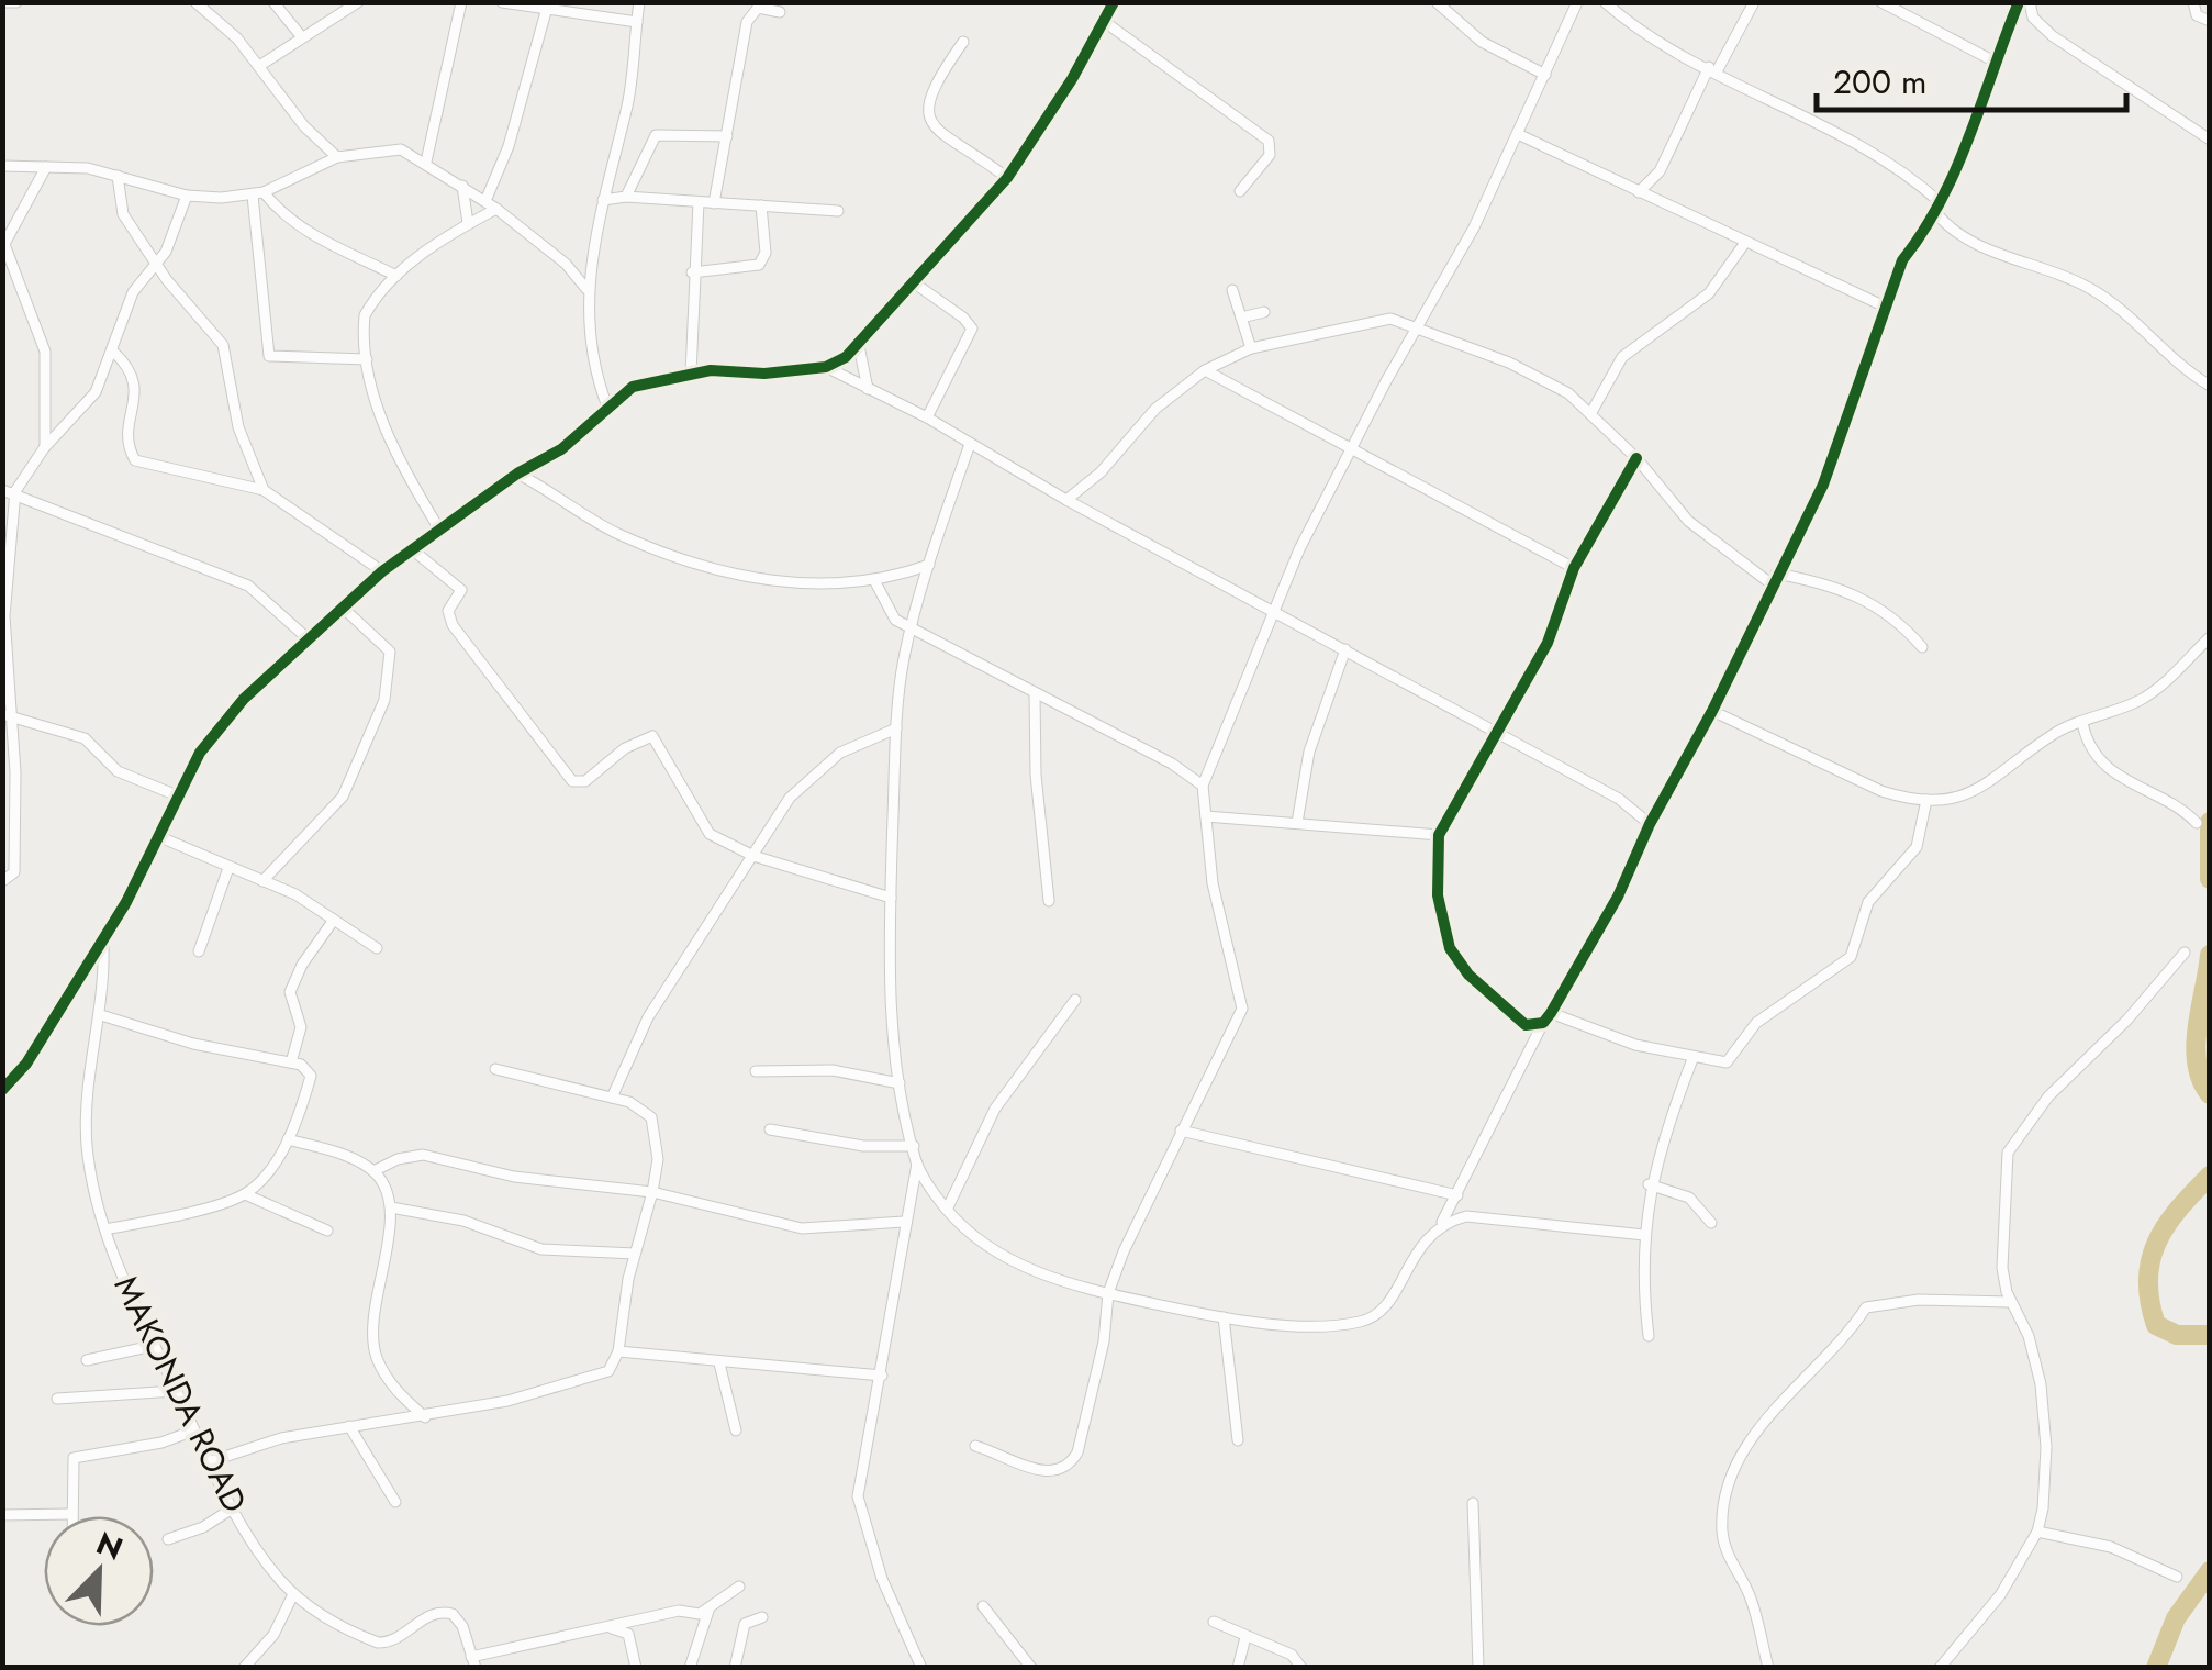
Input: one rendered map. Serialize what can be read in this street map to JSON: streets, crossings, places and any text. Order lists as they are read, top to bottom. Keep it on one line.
{"streets":{"street":["MAKONDA ROAD"]},"scale_bar":"200 m","north":"top right"}
